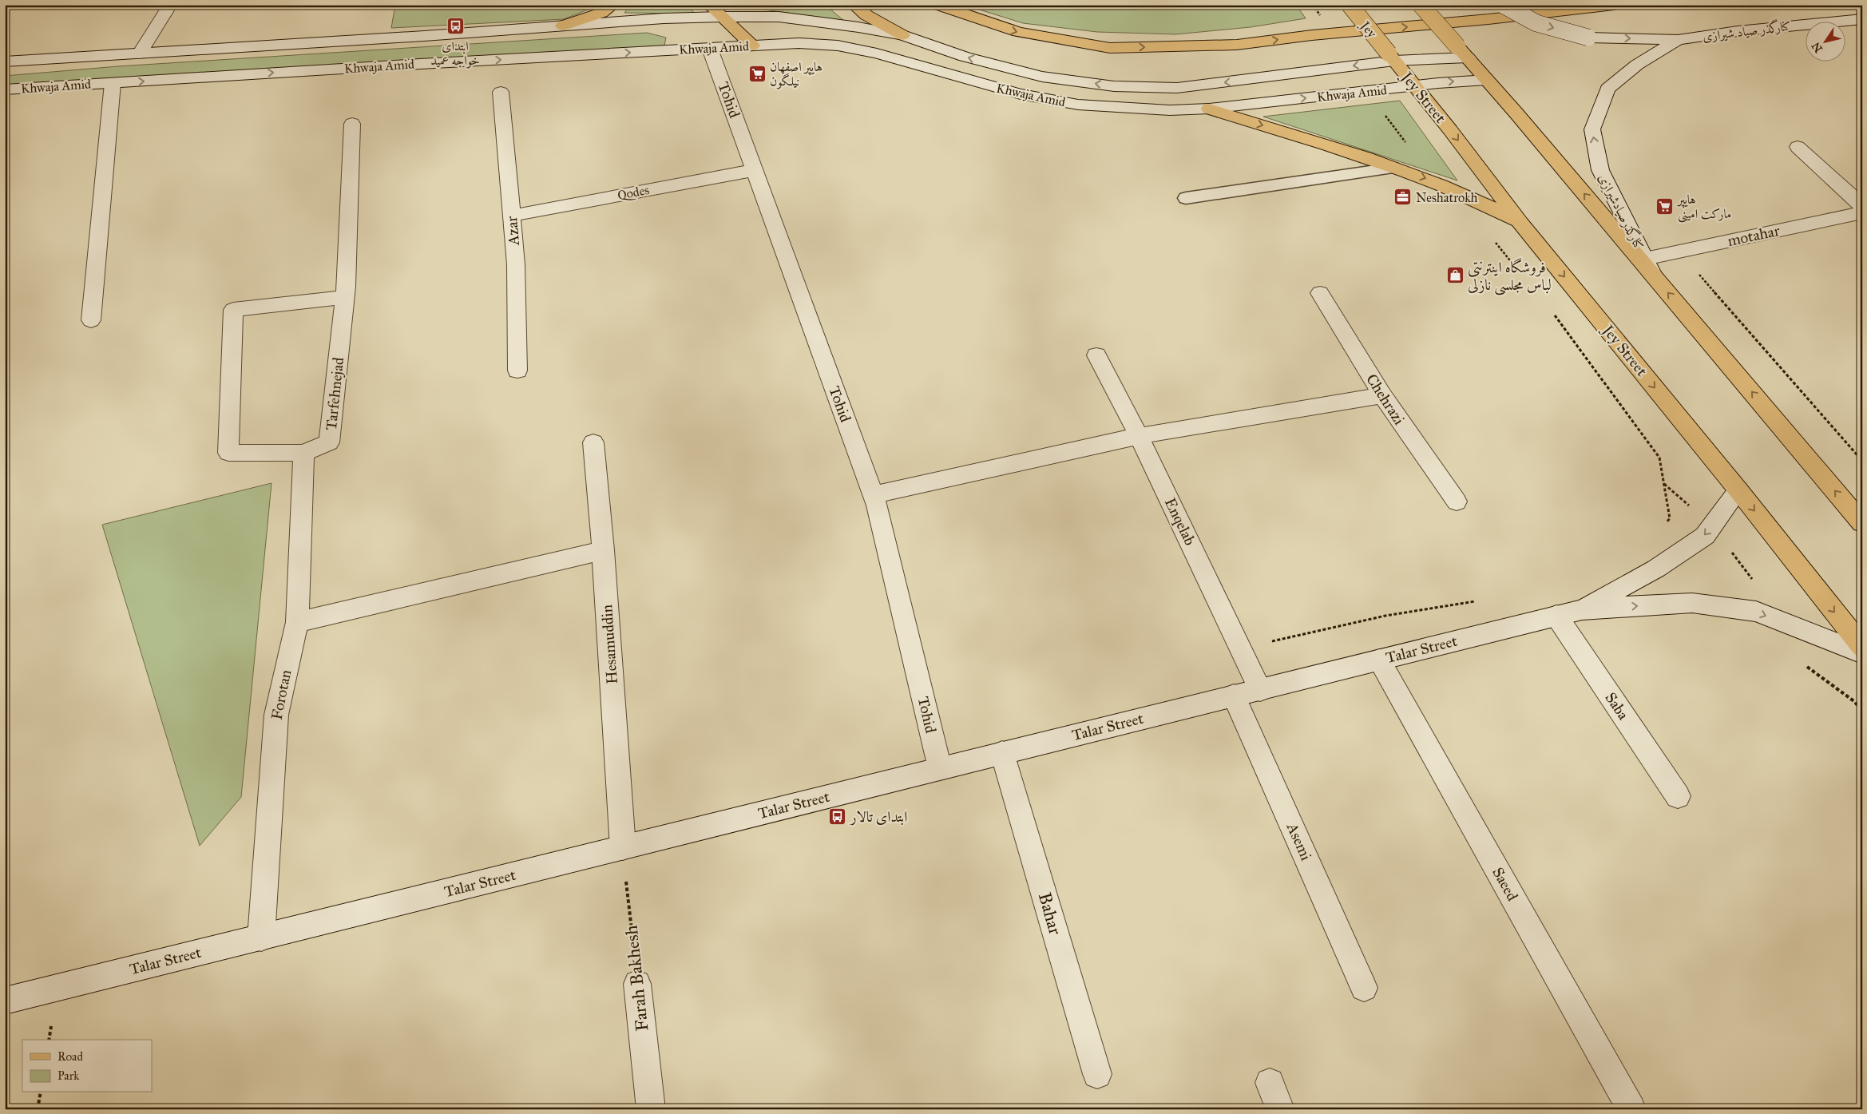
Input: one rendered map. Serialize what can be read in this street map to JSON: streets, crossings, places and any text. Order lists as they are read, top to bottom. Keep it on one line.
{"streets":{"main road":["Jey","Jey Street"],"street":["کنارگذر صیاد شیرازی","Khwaja Amid","Tohid","Qodes","کنارگذرصیادشیرازی","Azar","motahar","Tarfehnejad","Chehrazi","Enqelab","Hesamuddin","Talar Street","Forotan","Saba","Asemi","Saeed","Bahar","Farah Bakhesh"]},"crossings":[["Jey","Khwaja Amid"],["Jey","Jey Street"],["کنارگذر صیاد شیرازی","کنارگذرصیادشیرازی"],["Khwaja Amid","Jey Street"],["Khwaja Amid","Tohid"],["Tohid","Qodes"],["Tohid","Talar Street"],["Qodes","Azar"],["کنارگذرصیادشیرازی","motahar"],["Tarfehnejad","Forotan"],["Enqelab","Talar Street"],["Hesamuddin","Talar Street"],["Hesamuddin","Farah Bakhesh"],["Talar Street","Forotan"],["Talar Street","Saba"],["Talar Street","Asemi"],["Talar Street","Saeed"],["Talar Street","Bahar"],["Talar Street","Farah Bakhesh"]],"one_way":["کنارگذرصیادشیرازی"],"places":{"bus stop":["ابتدای خواجه عمید","ابتدای تالار"],"supermarket":["هایپر اصفهان نیلگون","هایپر مارکت امینی"],"office":["Neshatrokh"],"shop":["فروشگاه اینترنتی لباس مجلسی نازلی"]},"legend":["Road","Park"],"north":"bottom left"}
